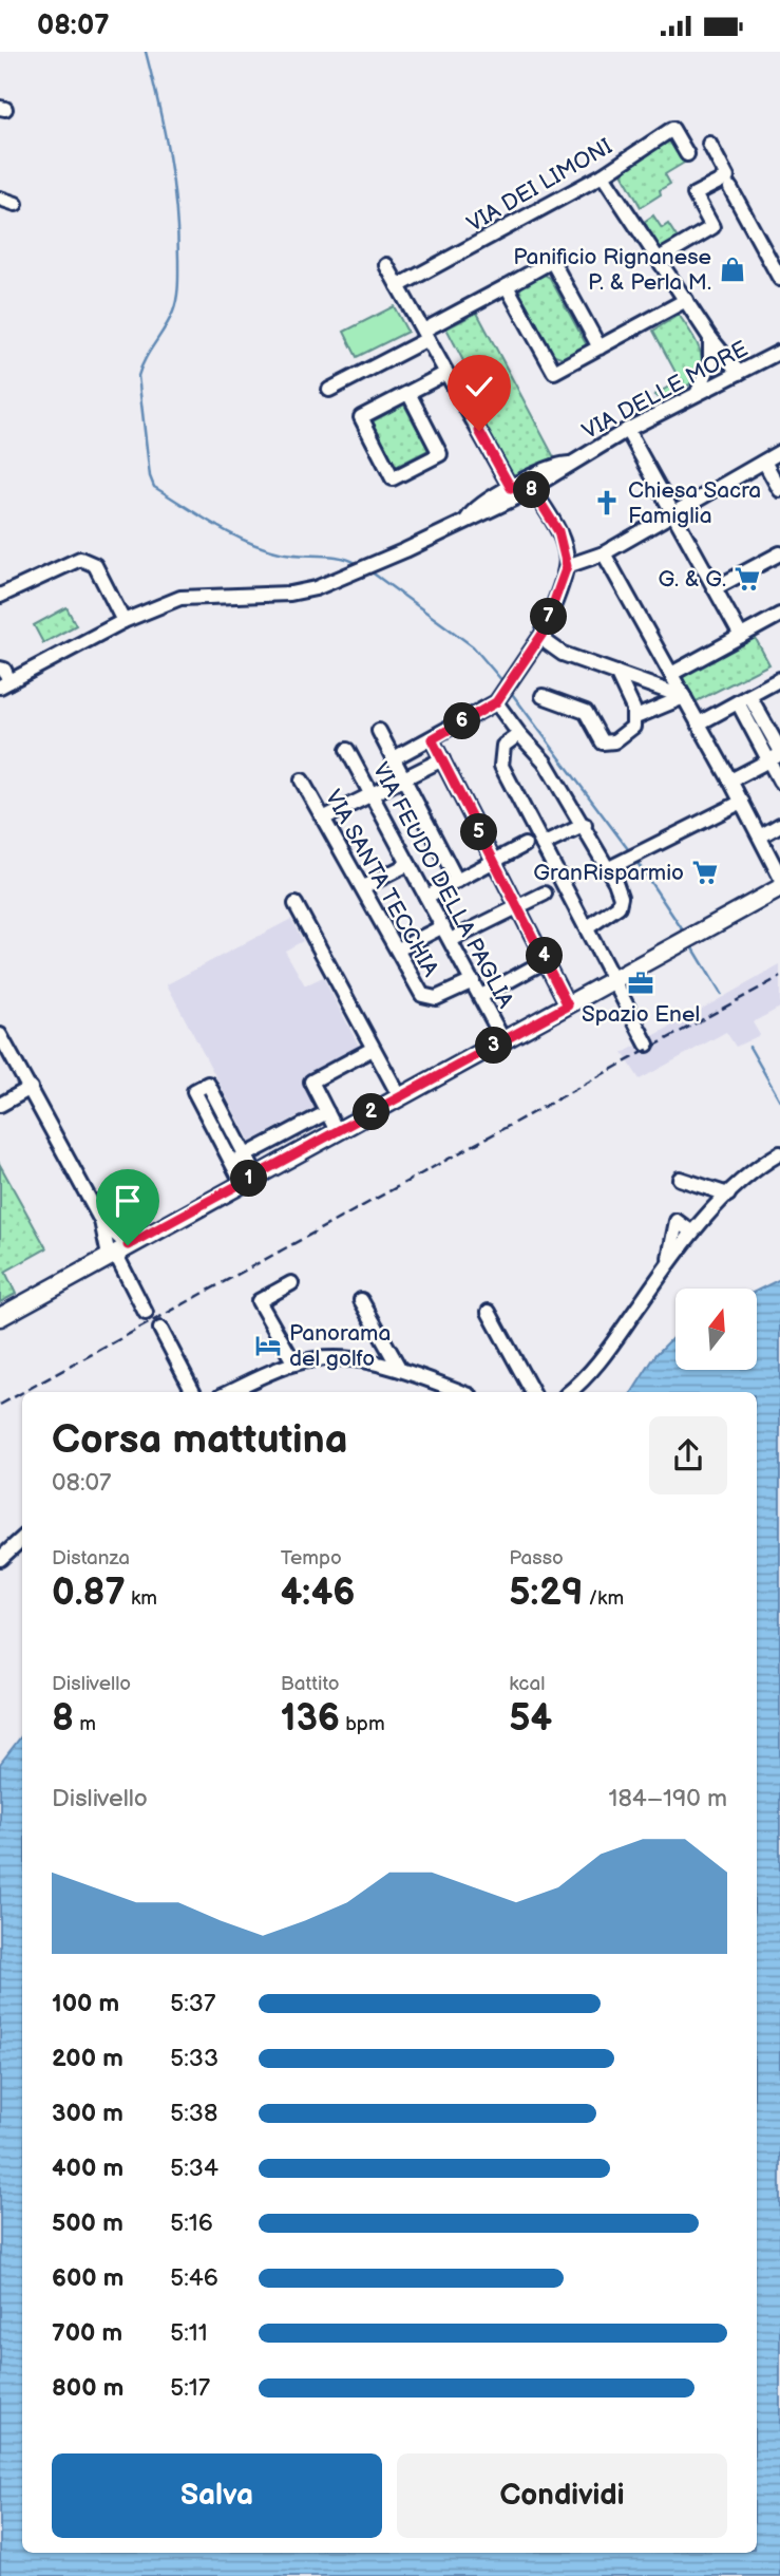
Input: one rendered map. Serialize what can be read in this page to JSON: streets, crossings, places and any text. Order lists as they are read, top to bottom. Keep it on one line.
{"streets":{"street":["VIA DEI LIMONI","VIA DELLE MORE","VIA SANTA TECCHIA","VIA FEUDO DELLA PAGLIA"]},"crossings":[["VIA SANTA TECCHIA","VIA FEUDO DELLA PAGLIA"]],"places":{"shop":["Panificio Rignanese P. & Perla M."],"church":["Chiesa Sacra Famiglia"],"supermarket":["G. & G.","GranRisparmio"],"office":["Spazio Enel"],"hotel":["Panorama del golfo"]},"north":"top","page":{"status":"08:07","pins":["8","7","6","5","4","3","2","1"],"heading":["Corsa mattutina","08:07"],"stats":[["Distanza","0.87 km"],["Tempo","4:46"],["Passo","5:29 /km"],["Dislivello","8 m"],["Battito","136 bpm"],["kcal","54"]],"chart":["Dislivello","184–190 m"],"list":[{"name":"100 m","note":"5:37"},{"name":"200 m","note":"5:33"},{"name":"300 m","note":"5:38"},{"name":"400 m","note":"5:34"},{"name":"500 m","note":"5:16"},{"name":"600 m","note":"5:46"},{"name":"700 m","note":"5:11"},{"name":"800 m","note":"5:17"}],"buttons":["Salva","Condividi"]}}
